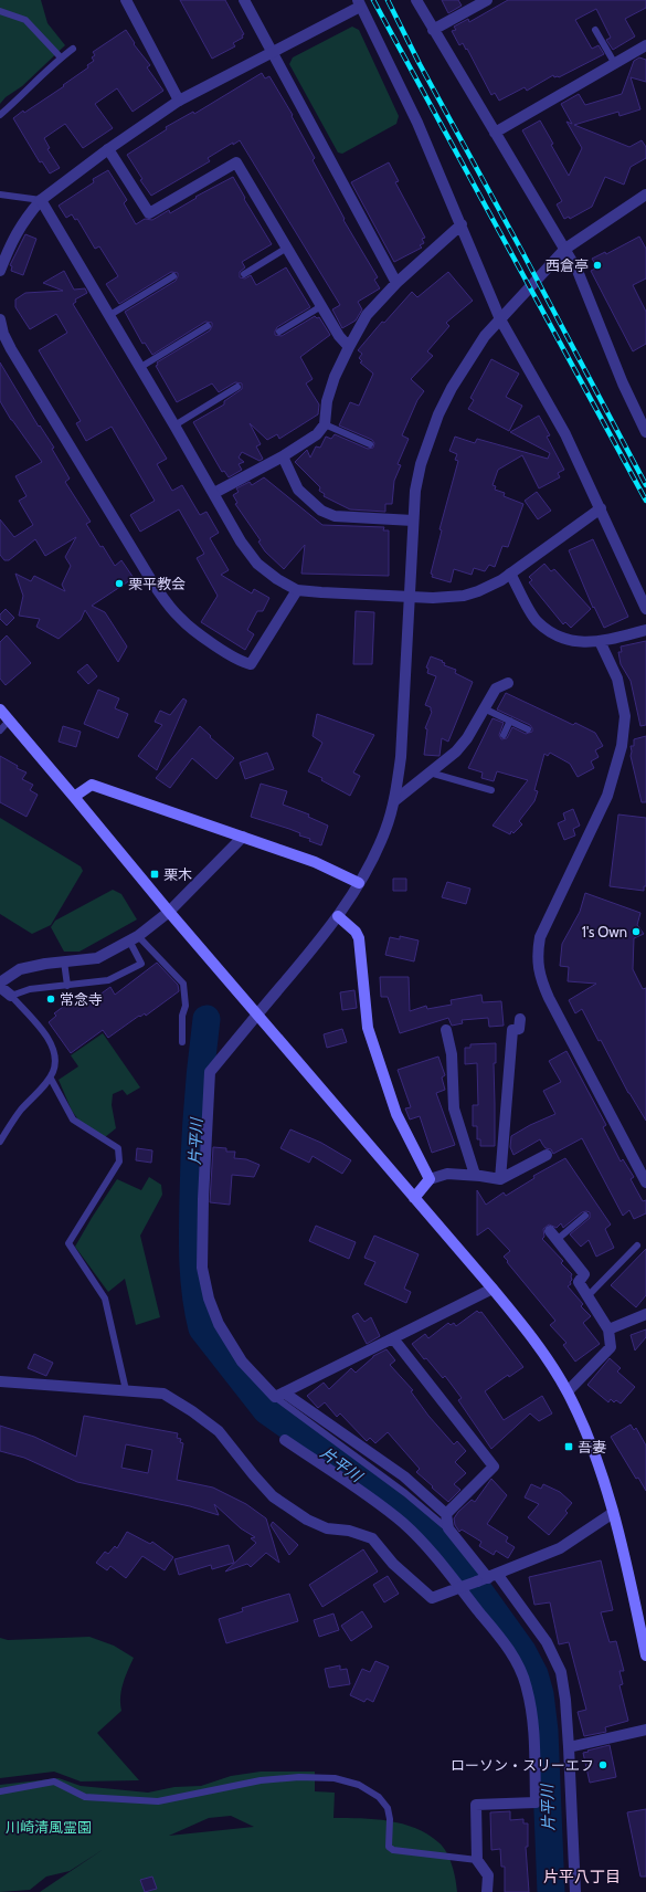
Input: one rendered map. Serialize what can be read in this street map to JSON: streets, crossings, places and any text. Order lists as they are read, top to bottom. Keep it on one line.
{"districts":["片平八丁目"],"water":["片平川"],"parks":["川崎清風霊園"],"places":{"other":["西倉亭","栗平教会","1's Own","常念寺","ローソン・スリーエフ"],"transit":["栗木","吾妻"]}}
